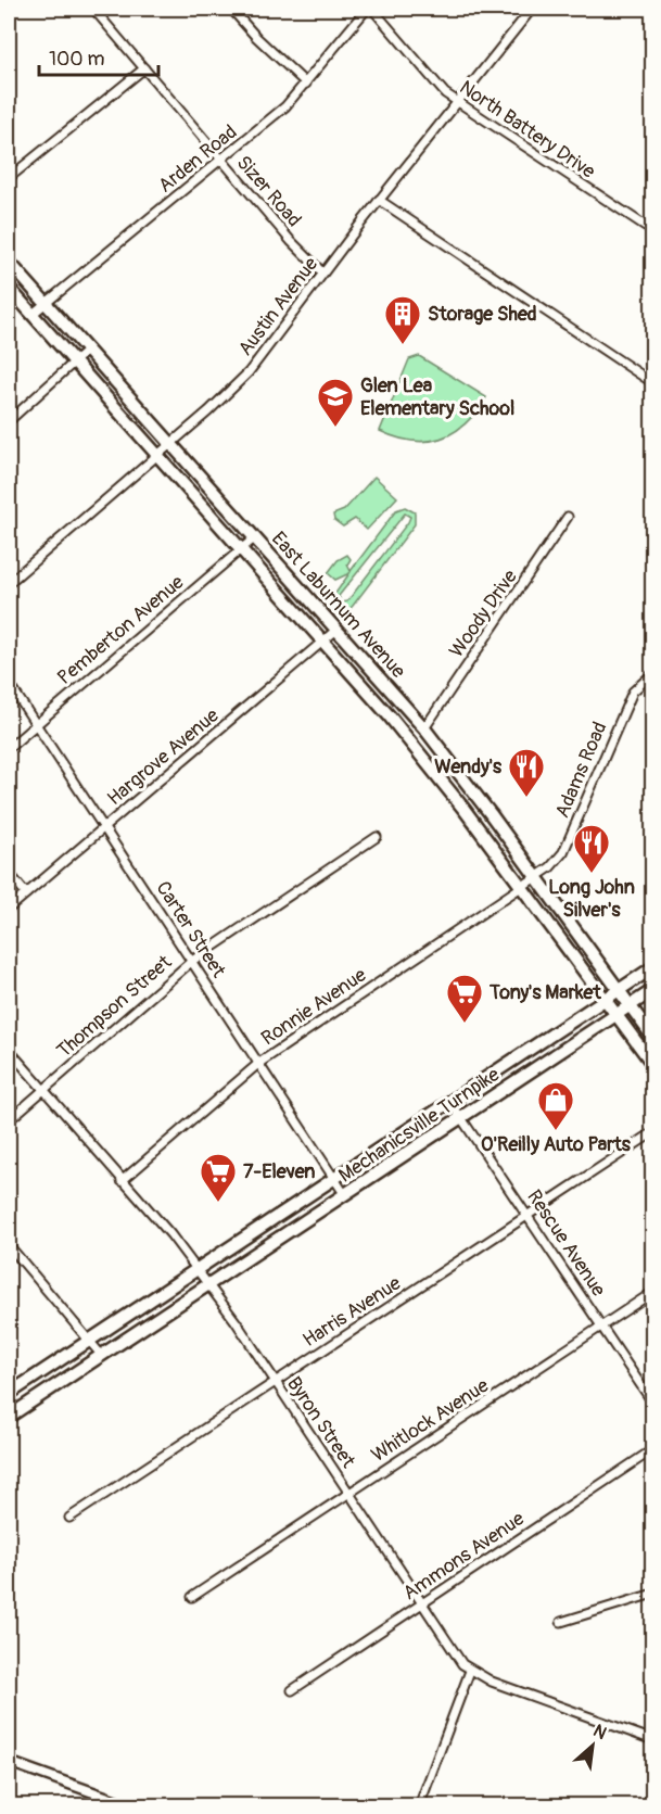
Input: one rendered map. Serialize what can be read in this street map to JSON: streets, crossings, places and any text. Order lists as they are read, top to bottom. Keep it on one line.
{"streets":{"main road":["East Laburnum Avenue","Mechanicsville Turnpike"],"street":["North Battery Drive","Arden Road","Sizer Road","Austin Avenue","Woody Drive","Pemberton Avenue","Hargrove Avenue","Adams Road","Carter Street","Thompson Street","Ronnie Avenue","Rescue Avenue","Harris Avenue","Whitlock Avenue","Byron Street","Ammons Avenue"]},"crossings":[["North Battery Drive","Austin Avenue"],["Arden Road","Sizer Road"],["Arden Road","East Laburnum Avenue"],["Sizer Road","Austin Avenue"],["Austin Avenue","East Laburnum Avenue"],["East Laburnum Avenue","Woody Drive"],["East Laburnum Avenue","Pemberton Avenue"],["East Laburnum Avenue","Hargrove Avenue"],["East Laburnum Avenue","Adams Road"],["East Laburnum Avenue","Ronnie Avenue"],["East Laburnum Avenue","Mechanicsville Turnpike"],["Pemberton Avenue","Carter Street"],["Hargrove Avenue","Carter Street"],["Adams Road","Ronnie Avenue"],["Carter Street","Thompson Street"],["Carter Street","Ronnie Avenue"],["Carter Street","Mechanicsville Turnpike"],["Thompson Street","Byron Street"],["Ronnie Avenue","Byron Street"],["Mechanicsville Turnpike","Rescue Avenue"],["Mechanicsville Turnpike","Byron Street"],["Rescue Avenue","Harris Avenue"],["Rescue Avenue","Whitlock Avenue"],["Harris Avenue","Byron Street"],["Whitlock Avenue","Byron Street"],["Byron Street","Ammons Avenue"]],"places":{"building":["Storage Shed"],"school or university":["Glen Lea Elementary School"],"restaurant":["Wendy's","Long John Silver's"],"supermarket":["Tony's Market","7-Eleven"],"shop":["O'Reilly Auto Parts"]},"scale_bar":"100 m","north":"top right"}
